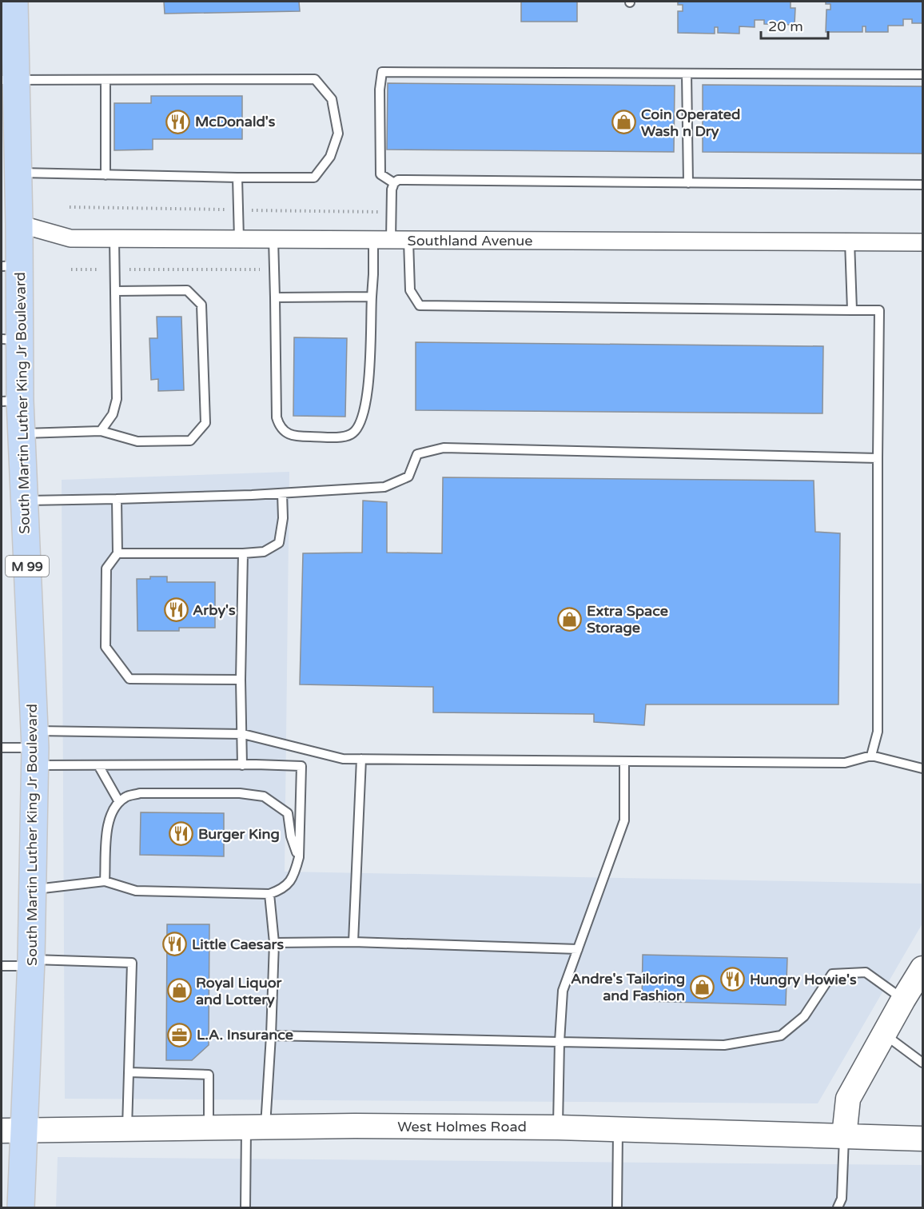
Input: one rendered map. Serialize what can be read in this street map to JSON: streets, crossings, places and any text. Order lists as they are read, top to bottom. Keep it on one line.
{"streets":{"main road":["South Martin Luther King Jr Boulevard","M 99"],"street":["Southland Avenue","West Holmes Road"]},"crossings":[["Southland Avenue","South Martin Luther King Jr Boulevard"],["South Martin Luther King Jr Boulevard","West Holmes Road"]],"places":{"restaurant":["McDonald's","Arby's","Burger King","Little Caesars","Hungry Howie's"],"shop":["Coin Operated Wash n Dry","Extra Space Storage","Andre's Tailoring and Fashion","Royal Liquor and Lottery"],"office":["L.A. Insurance"]},"scale_bar":"20 m"}
